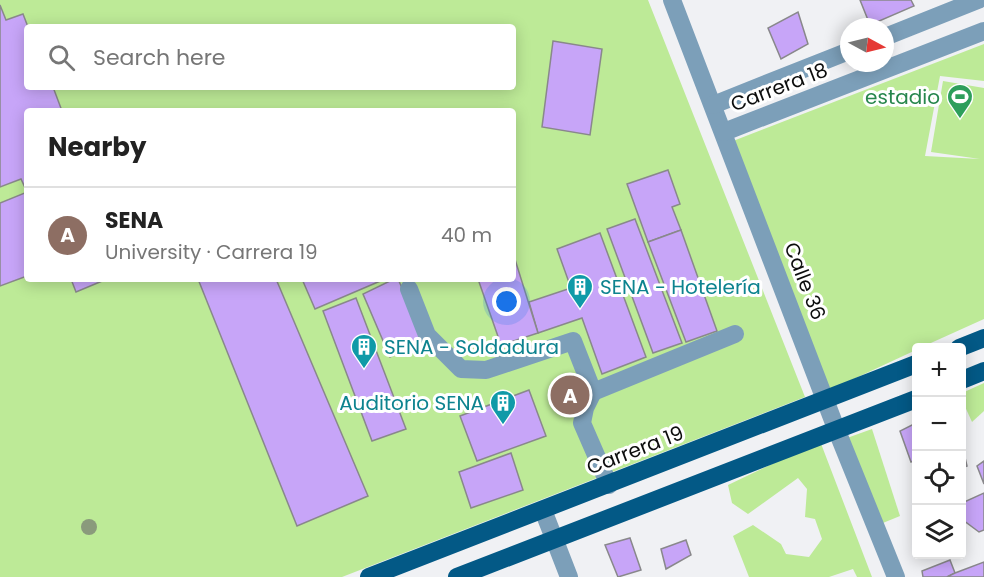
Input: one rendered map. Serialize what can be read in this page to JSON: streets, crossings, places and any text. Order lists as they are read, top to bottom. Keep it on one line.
{"streets":{"main road":["Carrera 19"],"street":["Carrera 18","Calle 36"]},"crossings":[["Carrera 18","Calle 36"],["Calle 36","Carrera 19"]],"places":{"sports":["estadio"],"building":["SENA - Hotelería","SENA - Soldadura","Auditorio SENA"]},"north":"right","page":{"search":"Search here","heading":"Nearby","list":[{"mark":"A","name":"SENA","note":"University · Carrera 19","value":"40 m"}],"map_buttons":["+","−"],"pins":"A"}}
